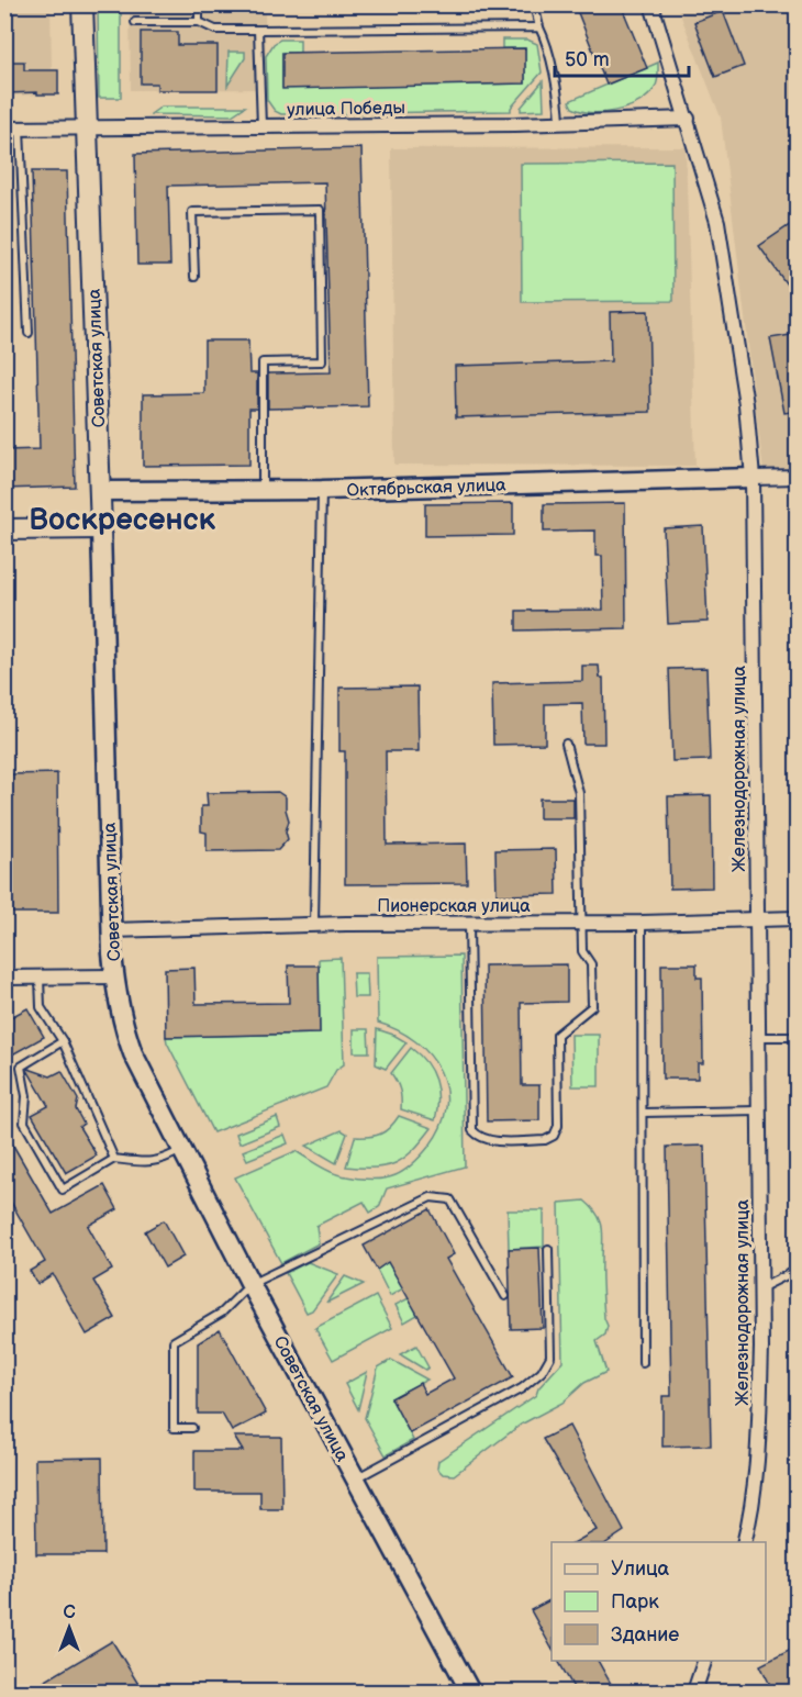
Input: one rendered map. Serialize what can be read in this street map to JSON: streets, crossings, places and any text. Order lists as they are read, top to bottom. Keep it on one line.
{"streets":{"main road":["Советская улица"],"street":["улица Победы","Октябрьская улица","Железнодорожная улица","Пионерская улица"]},"crossings":[["улица Победы","Советская улица"],["улица Победы","Железнодорожная улица"],["Советская улица","Октябрьская улица"],["Советская улица","Пионерская улица"],["Октябрьская улица","Железнодорожная улица"],["Железнодорожная улица","Пионерская улица"]],"districts":["Воскресенск"],"legend":["Улица","Парк","Здание"],"scale_bar":"50 m","north":"top"}
